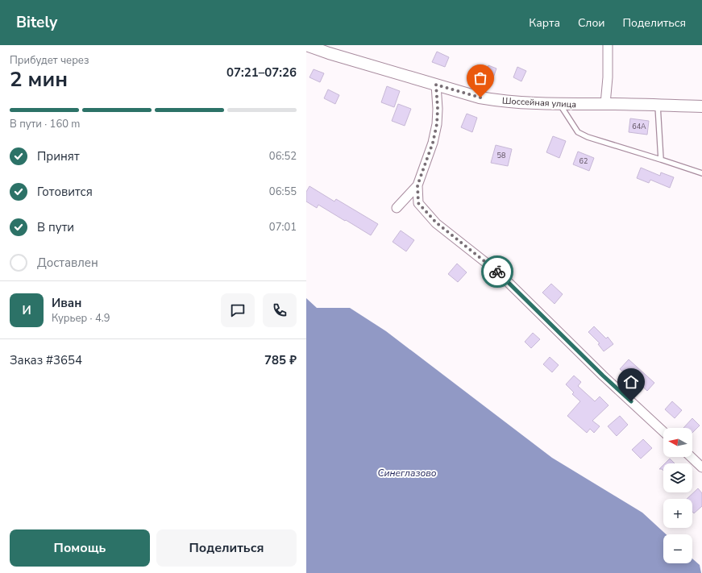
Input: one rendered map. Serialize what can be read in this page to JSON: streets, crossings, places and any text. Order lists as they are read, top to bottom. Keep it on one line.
{"streets":{"street":["Шоссейная улица"]},"water":["Синеглазово"],"house_numbers":["64А","58","62"],"north":"left","page":{"header":"Bitely","nav":["Карта","Слои","Поделиться"],"heading":["2 мин","Прибудет через","07:21–07:26"],"panel":["Иван","Курьер · 4.9","Заказ #3654","785 ₽"],"bar":"В пути · 160 m","list":[["Принят","06:52"],["Готовится","06:55"],["В пути","07:01"],"Доставлен"],"round":"И","map_buttons":["+","−"],"buttons":["Помощь","Поделиться"]}}
